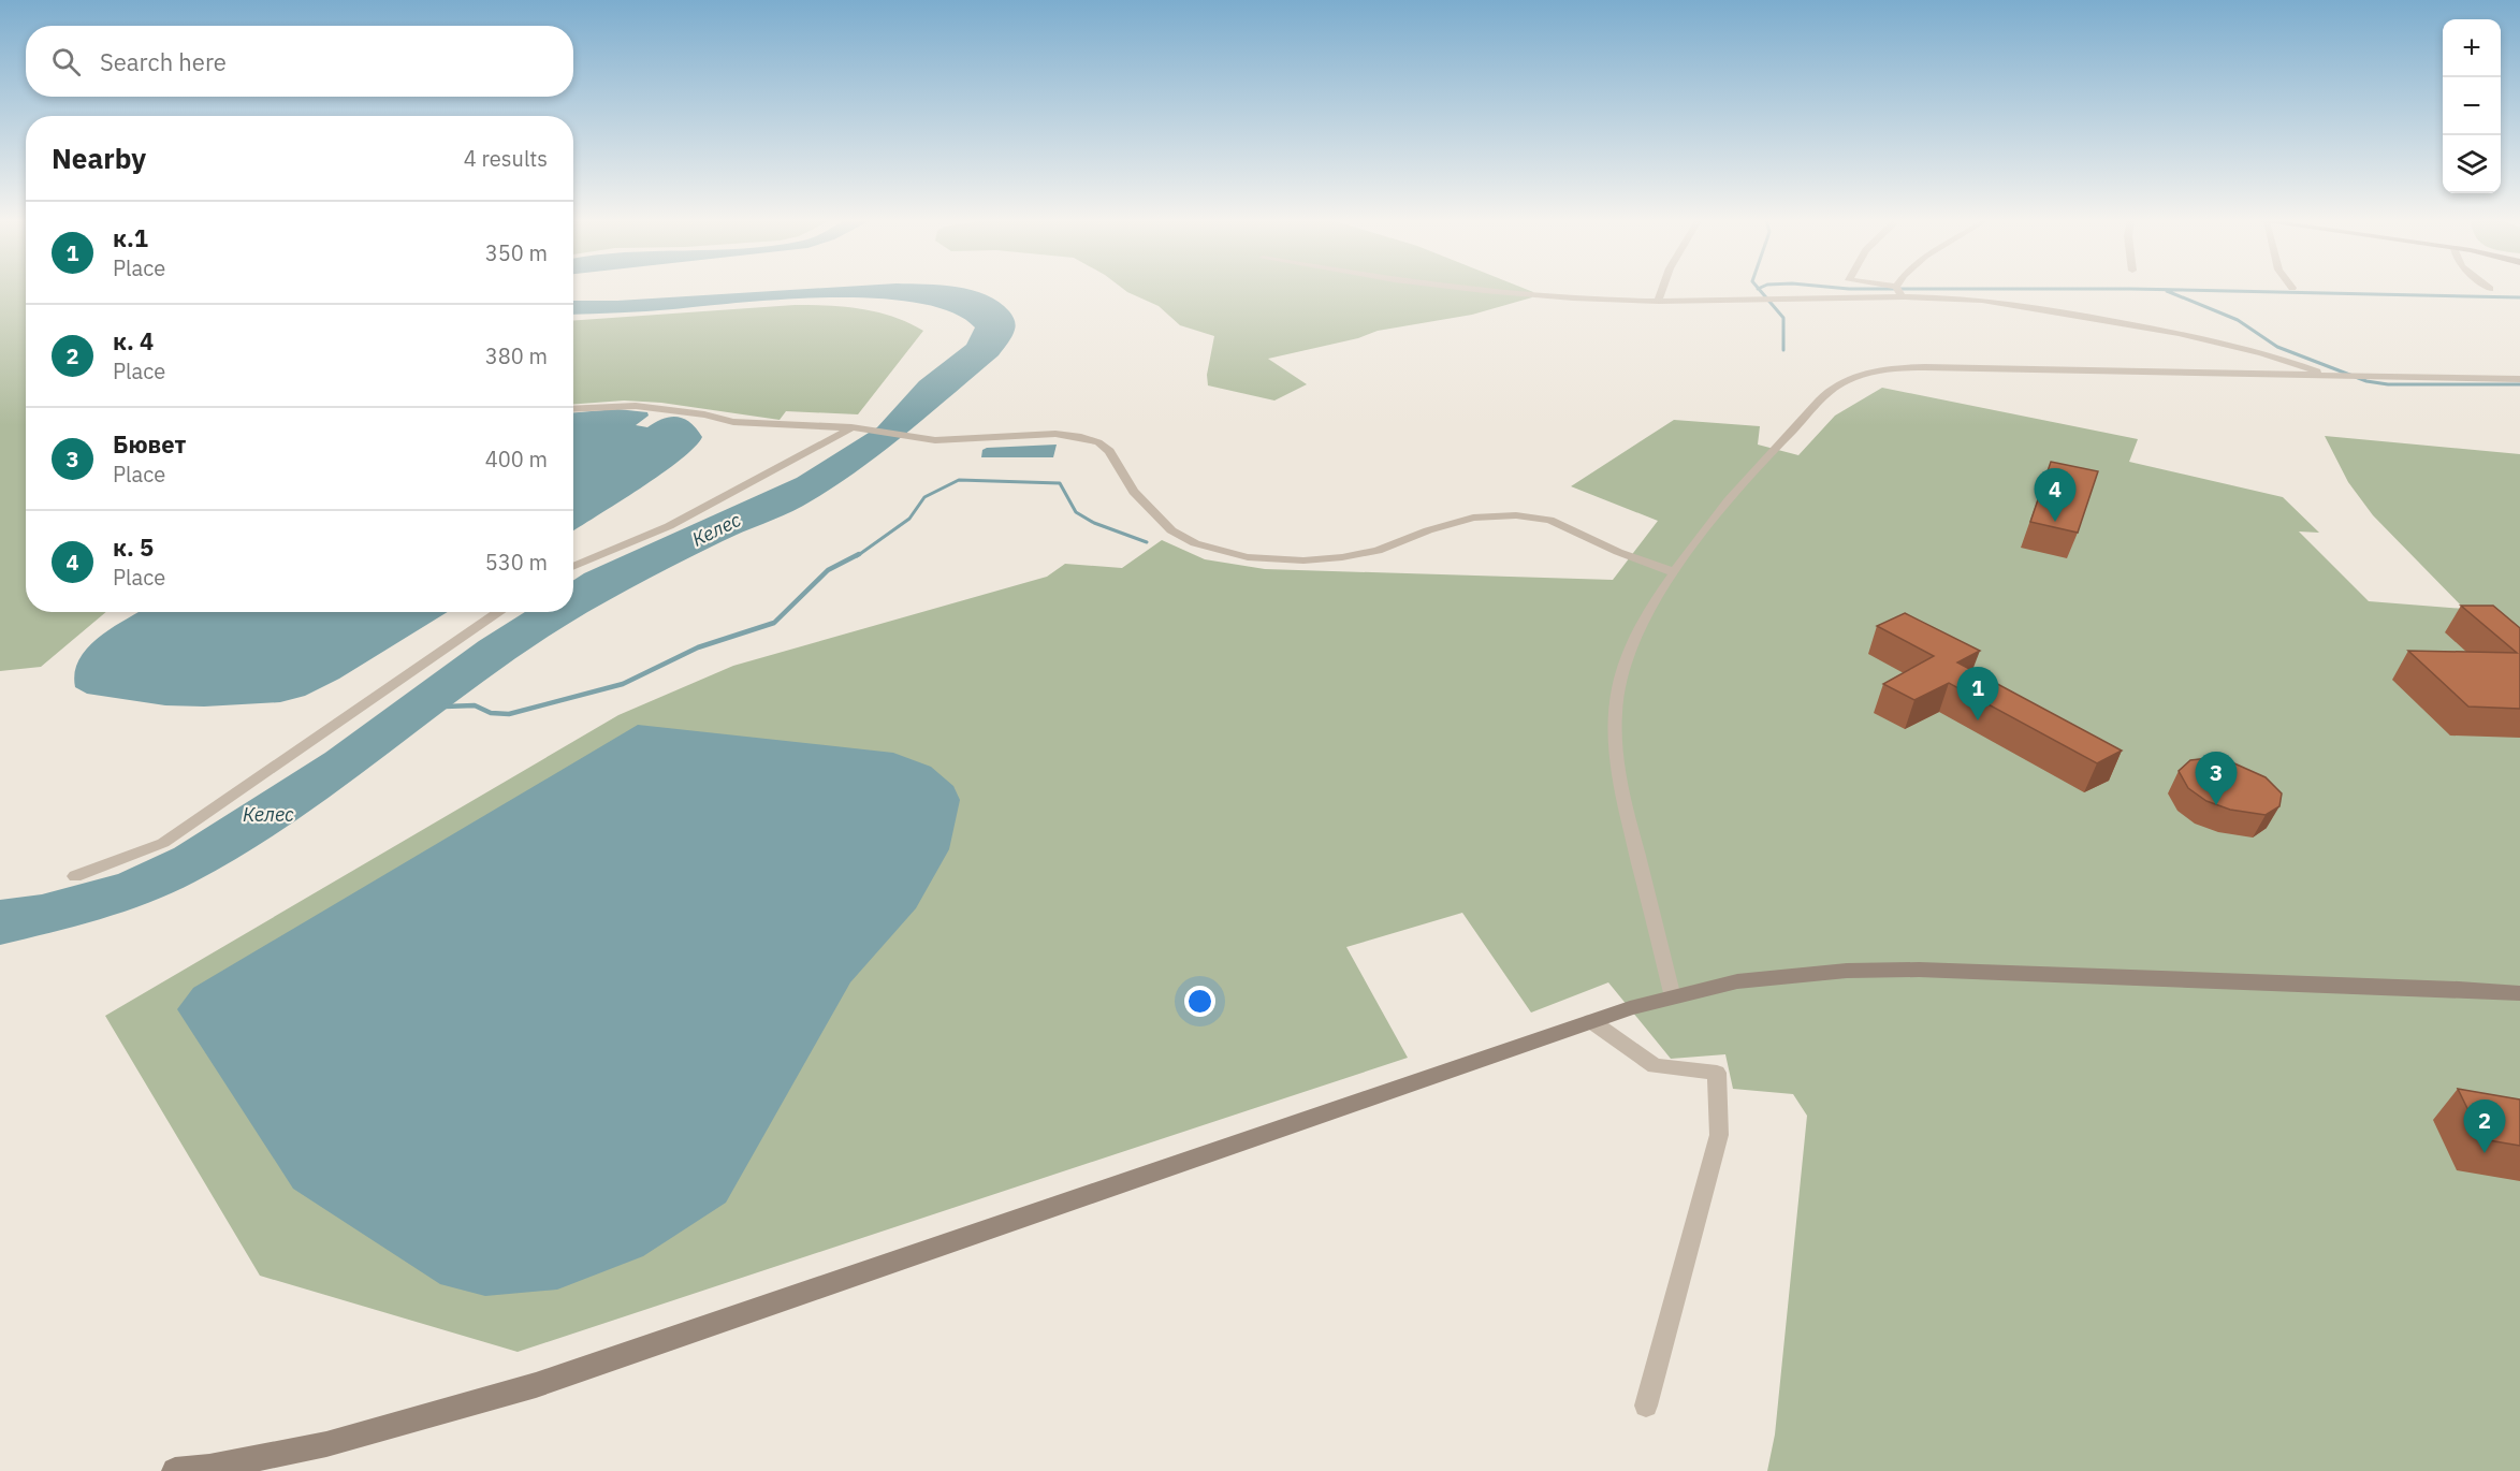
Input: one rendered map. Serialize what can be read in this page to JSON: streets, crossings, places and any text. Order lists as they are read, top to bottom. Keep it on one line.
{"water":["Келес"],"page":{"map_buttons":["+","−"],"search":"Search here","heading":["Nearby","4 results"],"list":[{"mark":"1","name":"к.1","note":"Place","value":"350 m"},{"mark":"2","name":"к. 4","note":"Place","value":"380 m"},{"mark":"3","name":"Бювет","note":"Place","value":"400 m"},{"mark":"4","name":"к. 5","note":"Place","value":"530 m"}],"pins":["4","1","3","2"]}}
